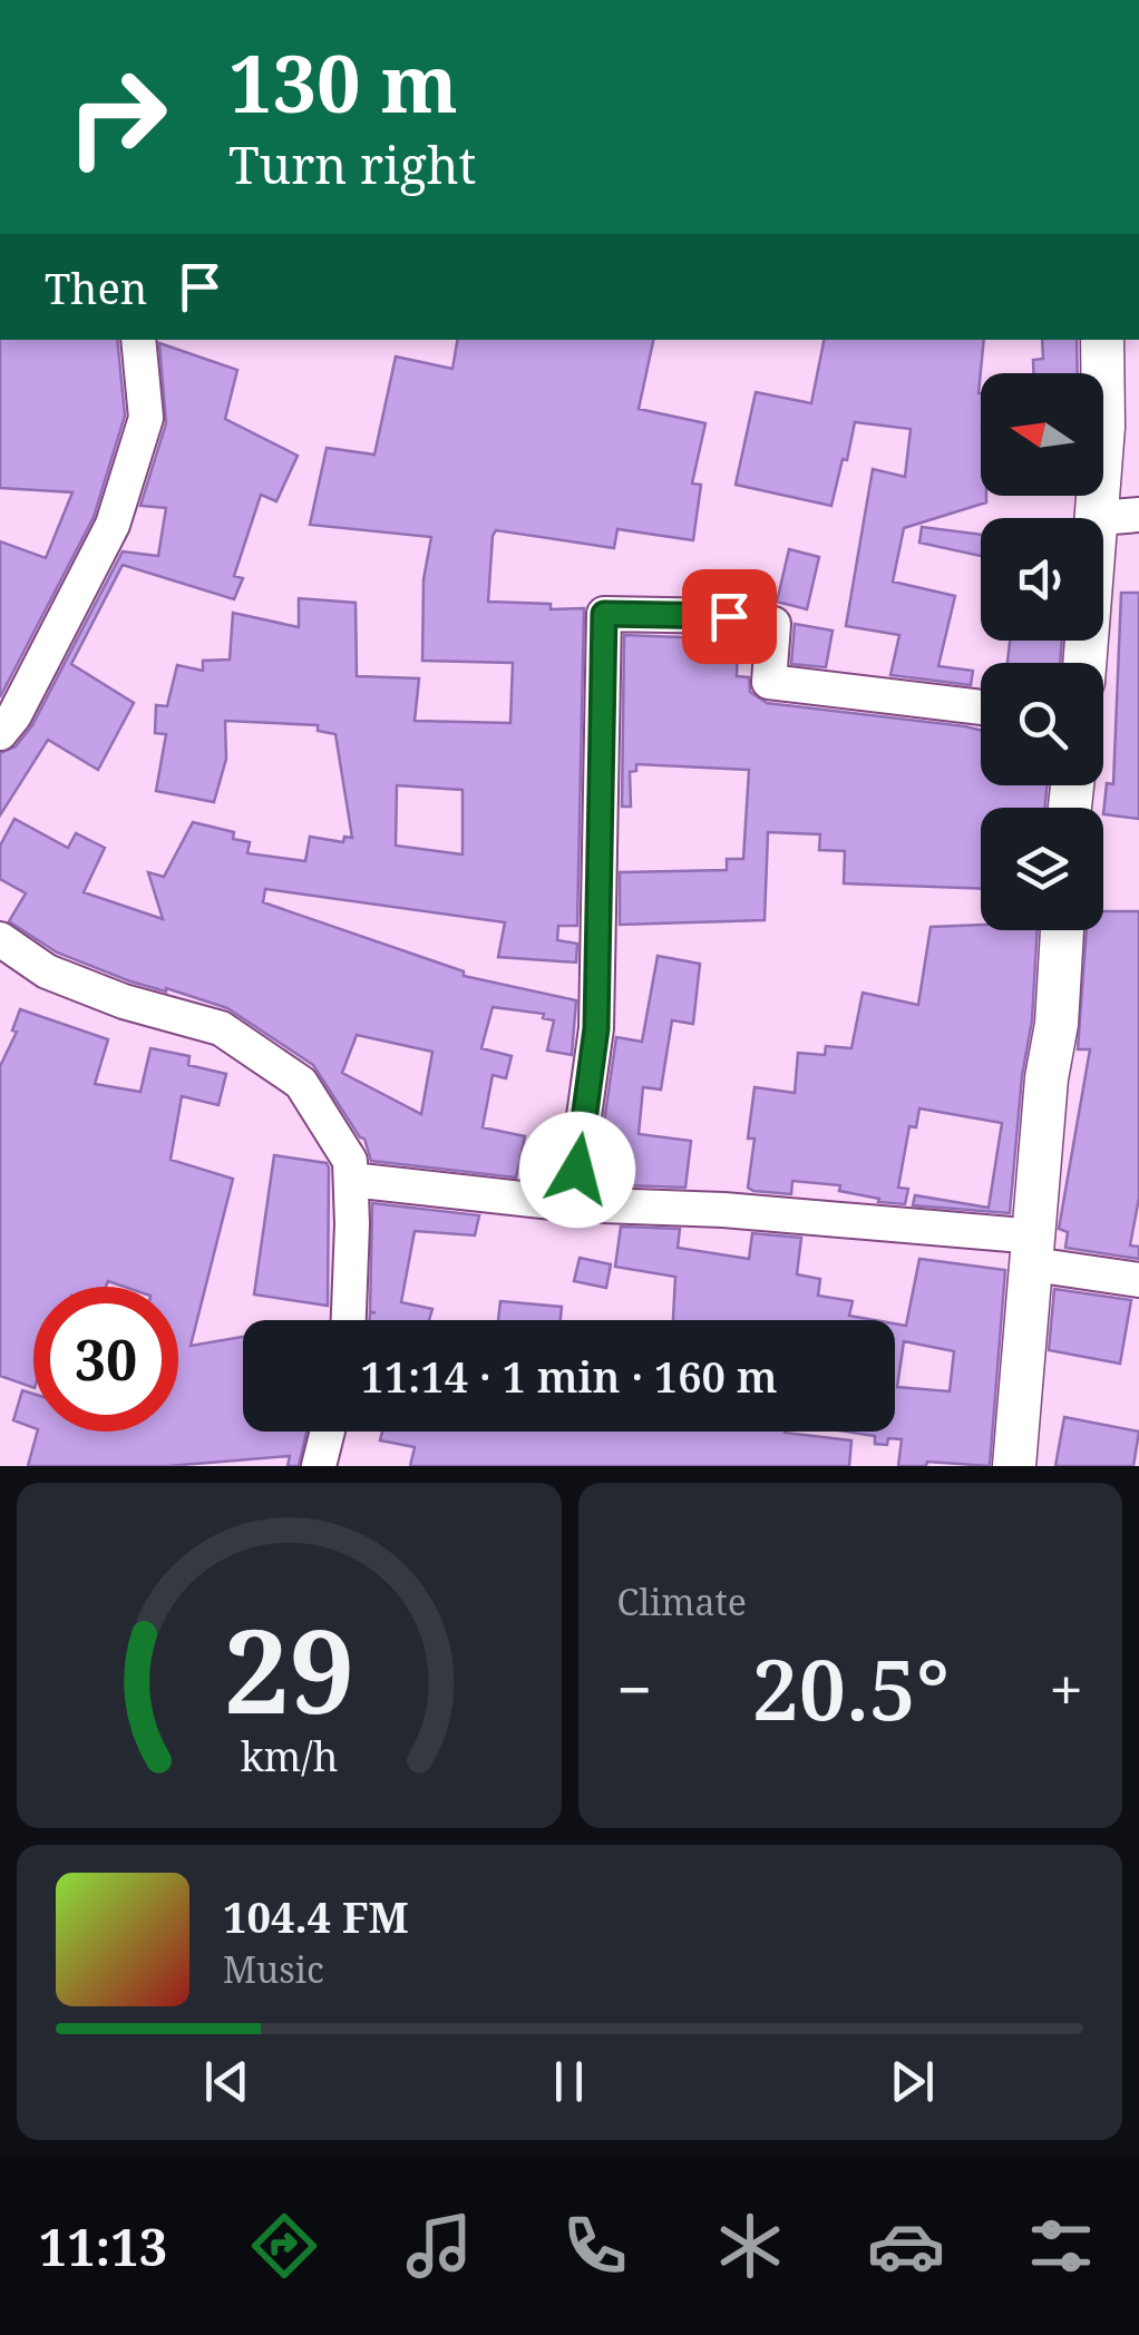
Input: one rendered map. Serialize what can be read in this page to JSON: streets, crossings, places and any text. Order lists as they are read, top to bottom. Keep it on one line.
{"north":"left","page":{"turn":["130 m","Turn right"],"then":"Then","limit":"30","trip":"11:14 · 1 min · 160 m","tile":"Climate","heat":["−","20.5°","+"],"song":["104.4 FM","Music"],"tabs":"11:13","gauge":["29","km/h"]}}
